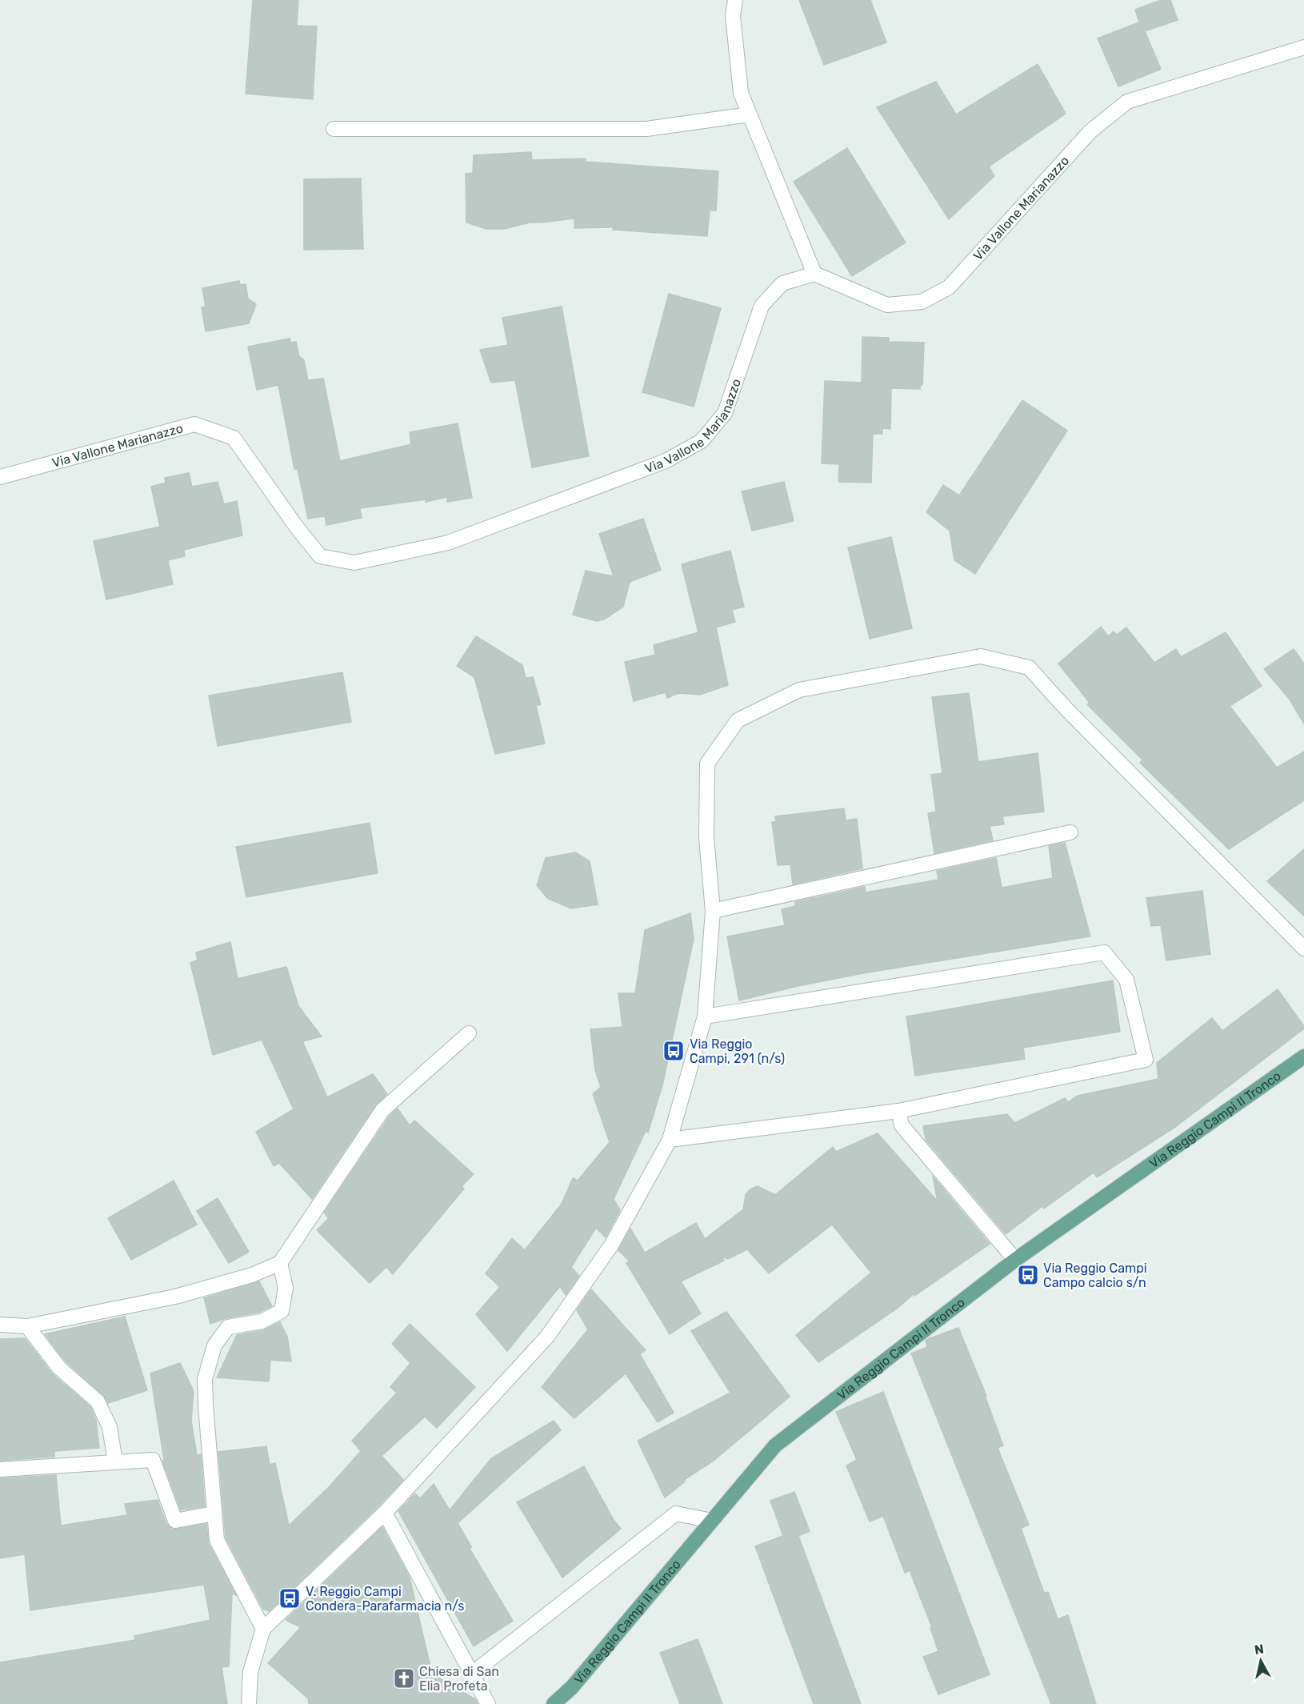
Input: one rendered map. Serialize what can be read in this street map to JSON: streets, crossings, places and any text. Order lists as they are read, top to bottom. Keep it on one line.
{"streets":{"main road":["Via Reggio Campi II Tronco"],"street":["Via Vallone Marianazzo"]},"places":{"bus stop":["Via Reggio Campi, 291 (n/s)","Via Reggio Campi Campo calcio s/n","V. Reggio Campi Condera-Parafarmacia n/s"],"church":["Chiesa di San Elia Profeta"]},"north":"top"}
